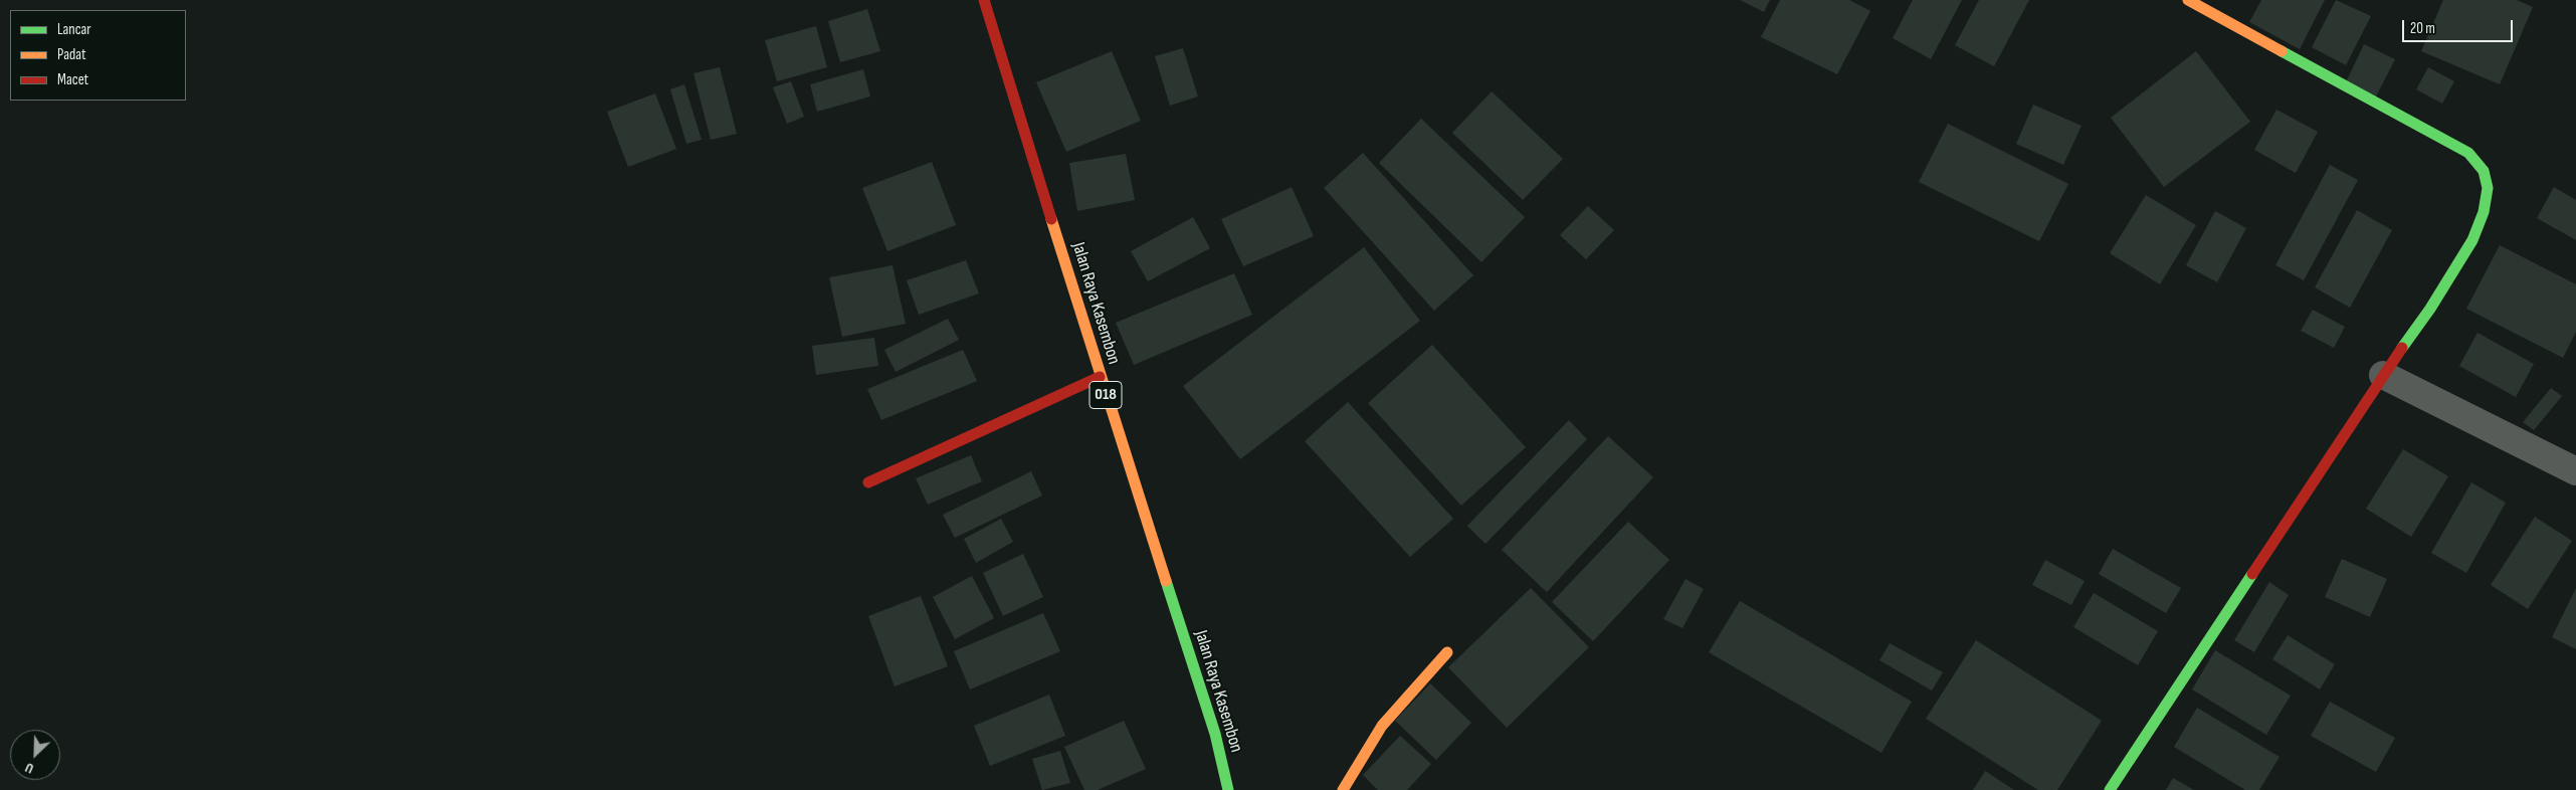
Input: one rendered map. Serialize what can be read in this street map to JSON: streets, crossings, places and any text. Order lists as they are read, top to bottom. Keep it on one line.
{"streets":{"street":["Jalan Raya Kasembon","018"]},"legend":["Lancar","Padat","Macet"],"scale_bar":"20 m","north":"bottom left"}
